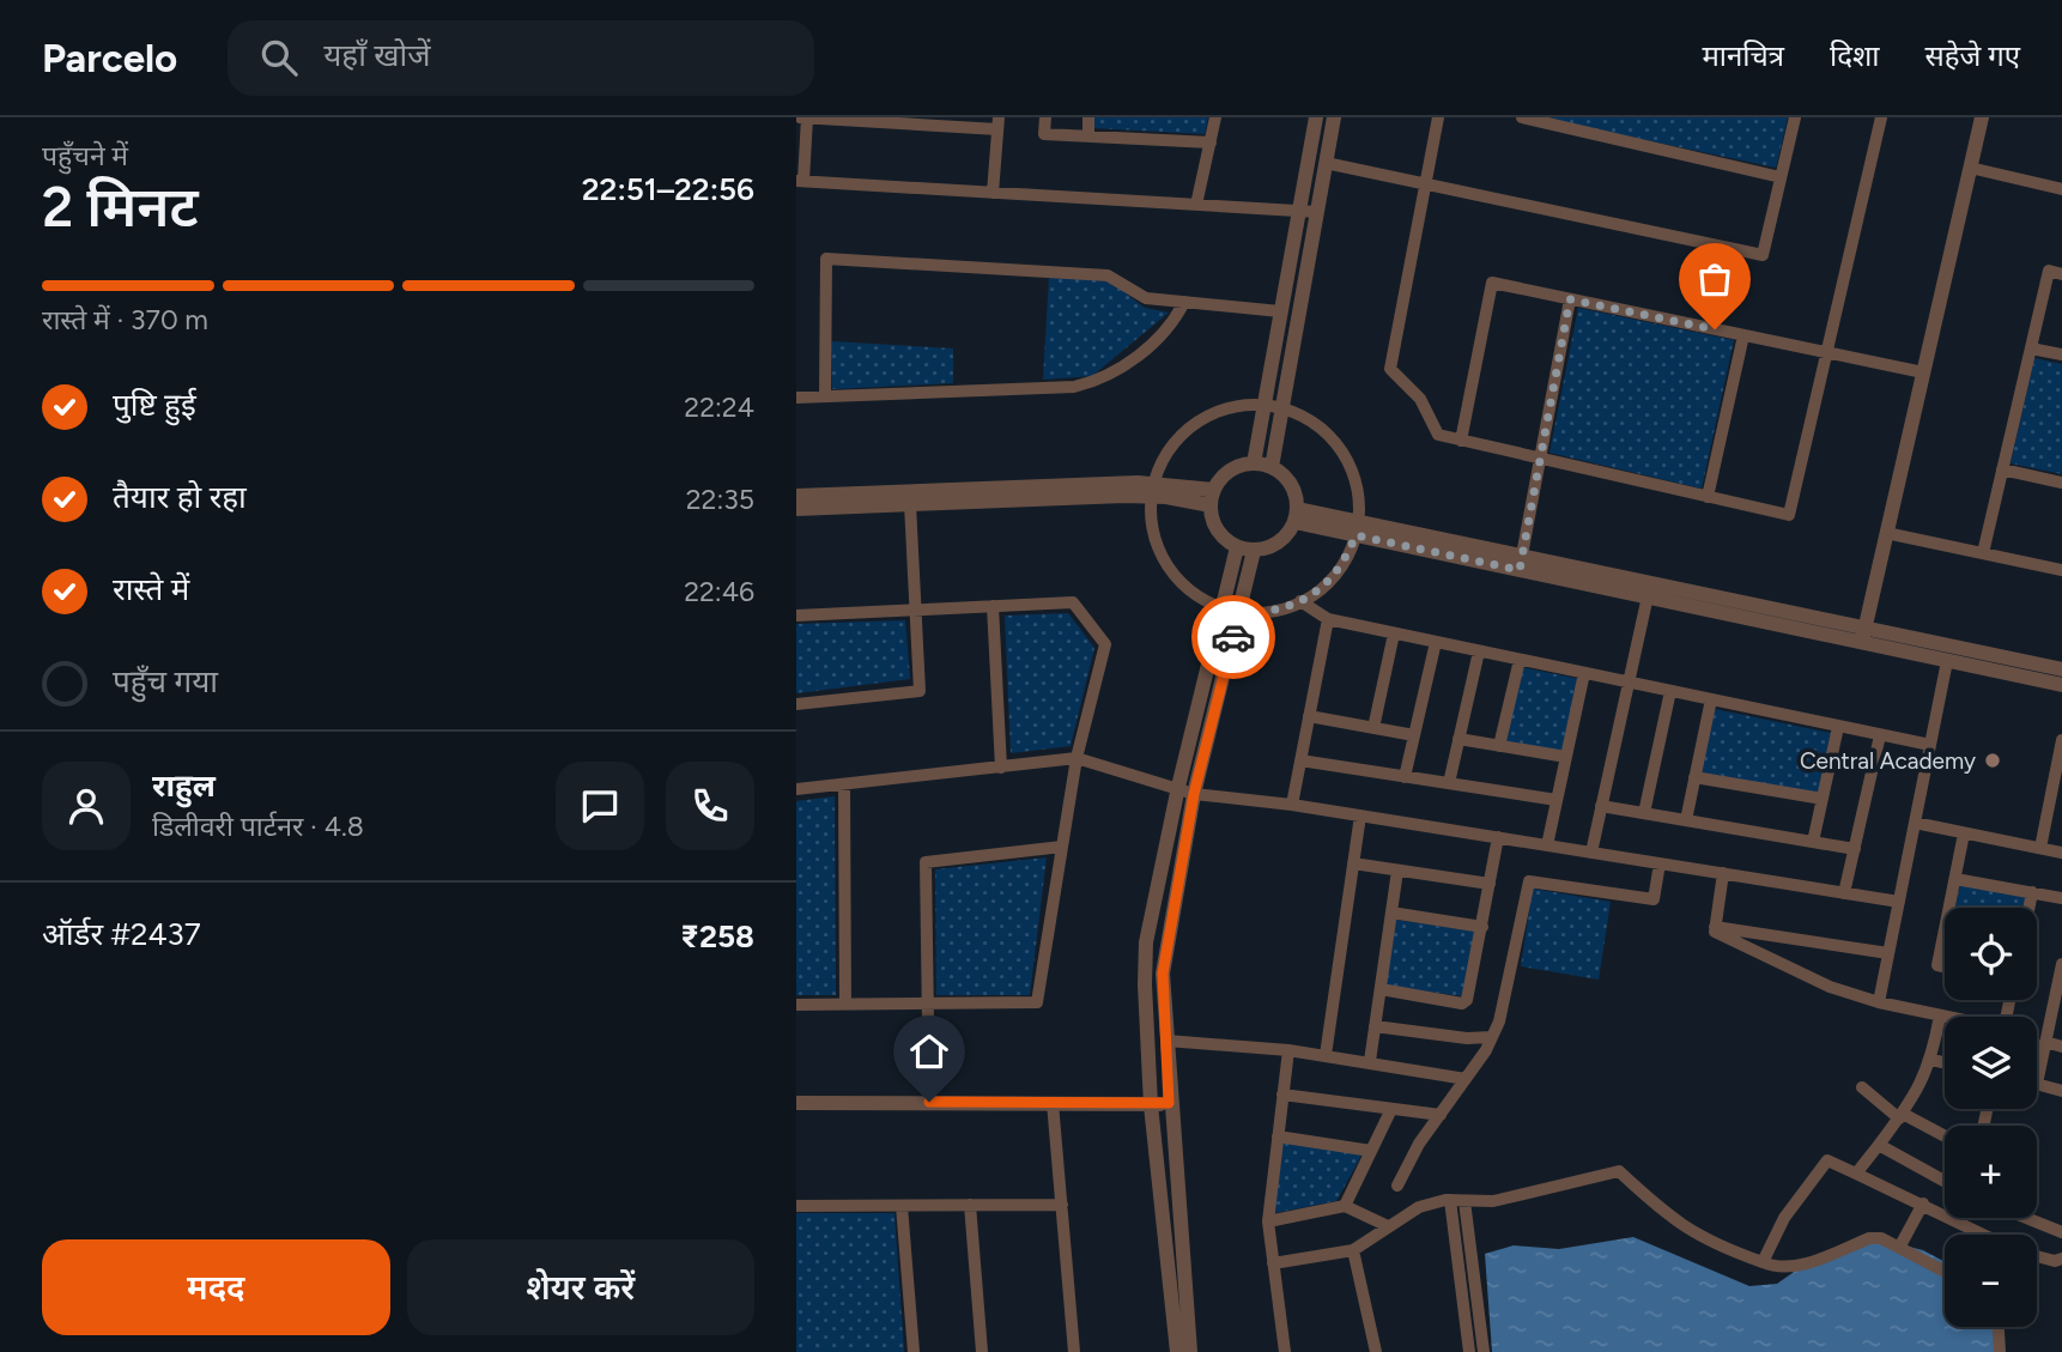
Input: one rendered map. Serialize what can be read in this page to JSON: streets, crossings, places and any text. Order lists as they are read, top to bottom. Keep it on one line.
{"places":["Central Academy"],"page":{"header":"Parcelo","search":"यहाँ खोजें","nav":["मानचित्र","दिशा","सहेजे गए"],"heading":["2 मिनट","पहुँचने में","22:51–22:56"],"panel":["राहुल","डिलीवरी पार्टनर · 4.8","ऑर्डर #2437","₹258"],"bar":"रास्ते में · 370 m","list":[["पुष्टि हुई","22:24"],["तैयार हो रहा","22:35"],["रास्ते में","22:46"],"पहुँच गया"],"map_buttons":["+","−"],"buttons":["मदद","शेयर करें"]}}
